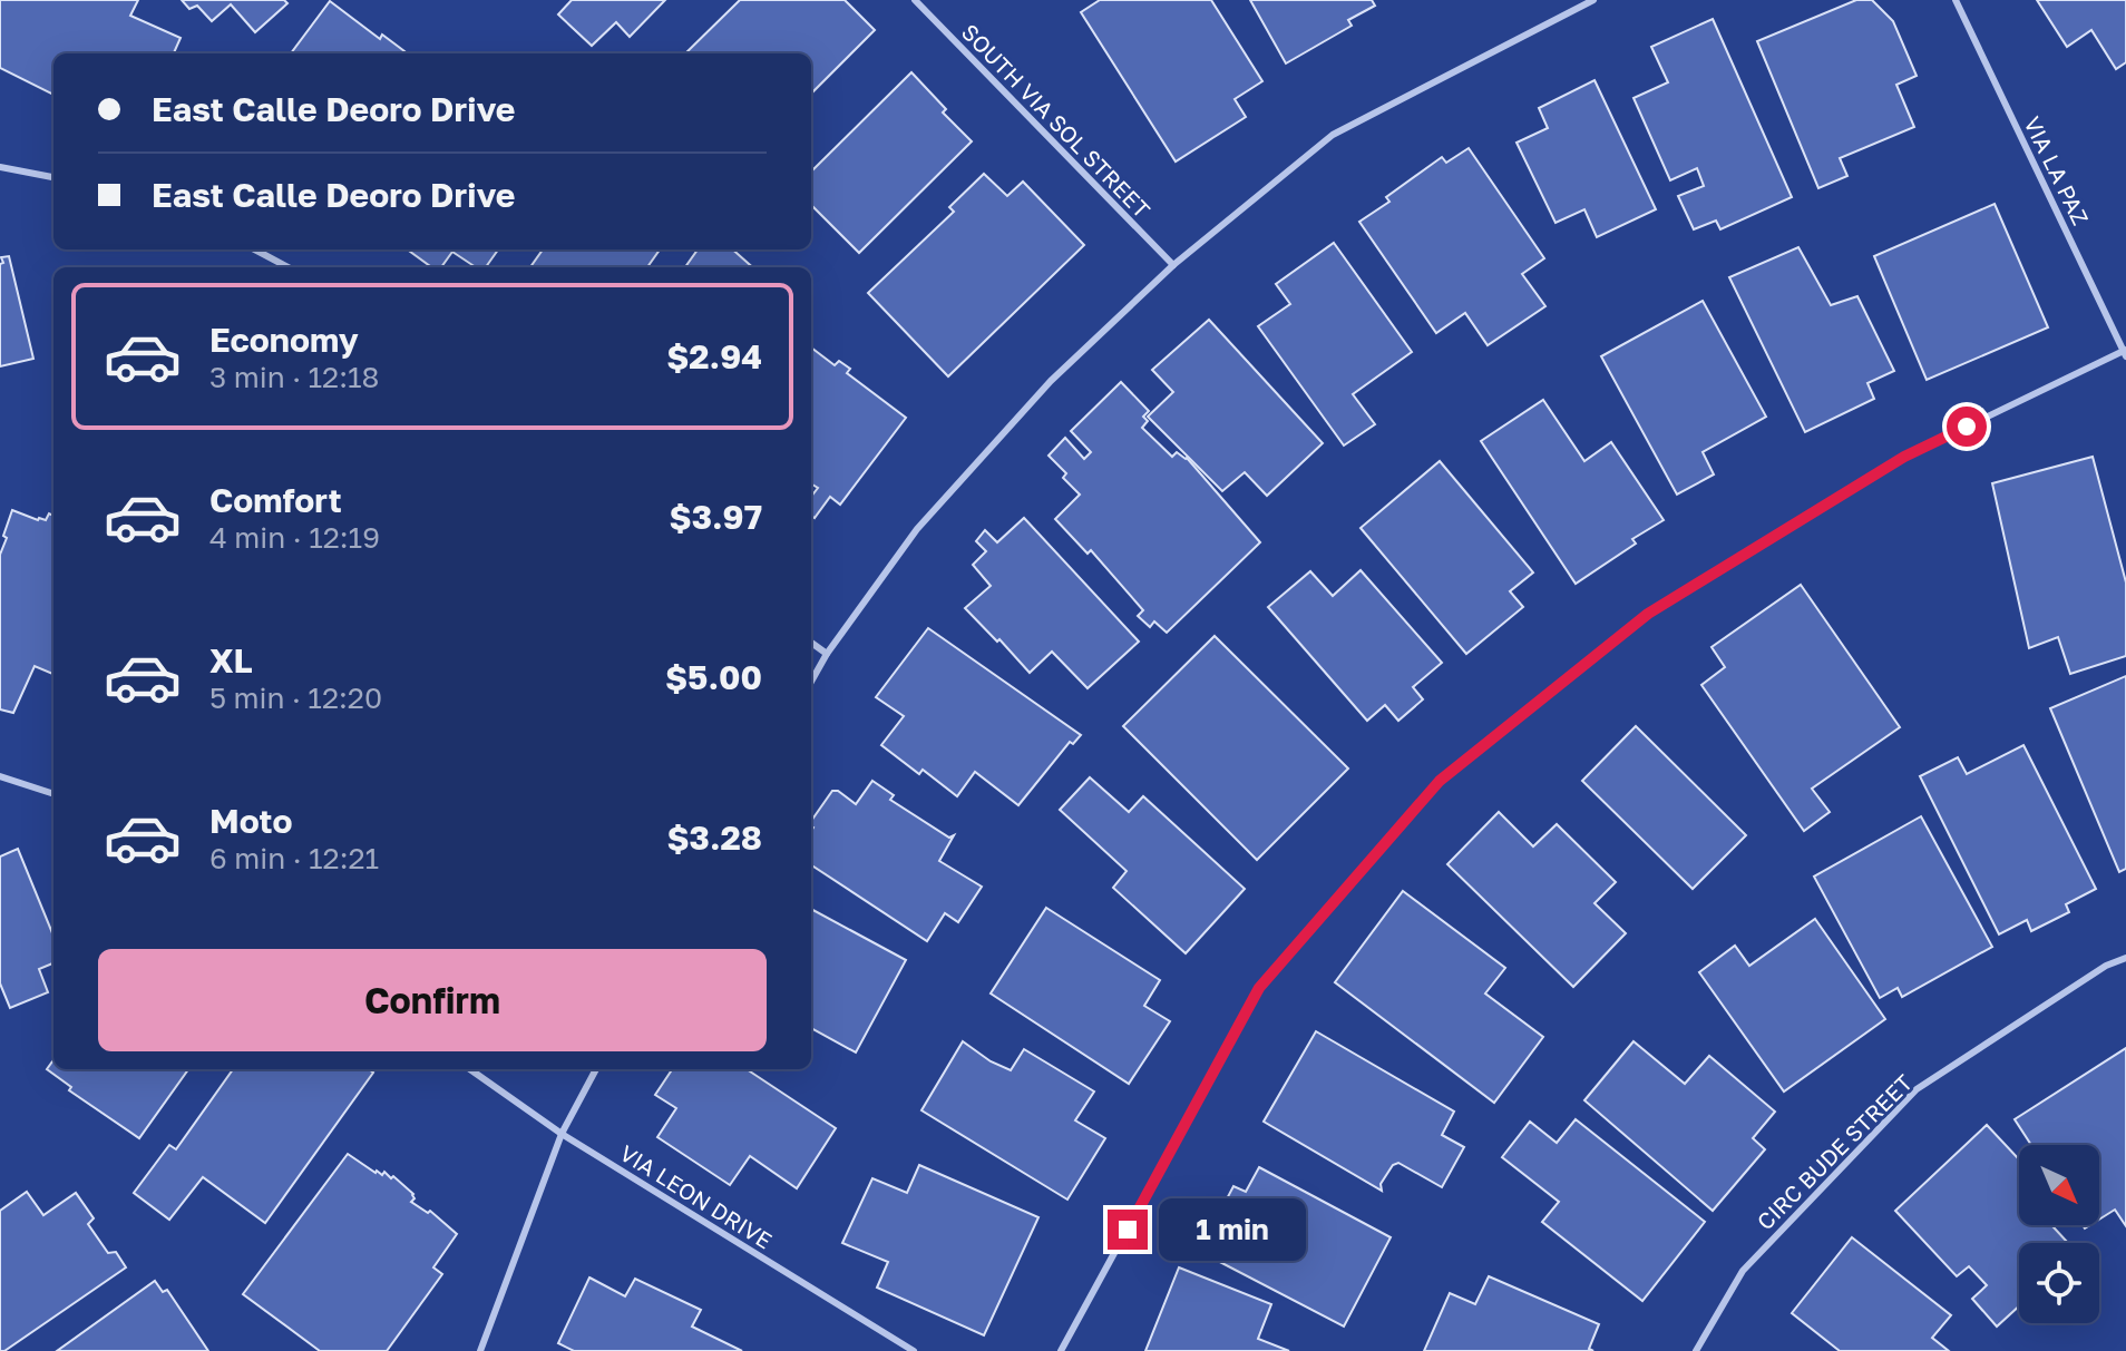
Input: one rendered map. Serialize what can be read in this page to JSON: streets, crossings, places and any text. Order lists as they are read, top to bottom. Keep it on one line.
{"streets":{"lane":["SOUTH VIA SOL STREET","VIA LA PAZ","CIRC BUDE STREET","VIA LEON DRIVE"]},"north":"bottom right","page":{"banner":["East Calle Deoro Drive","East Calle Deoro Drive"],"list":[{"name":"Economy","note":"3 min · 12:18","value":"$2.94"},{"name":"Comfort","note":"4 min · 12:19","value":"$3.97"},{"name":"XL","note":"5 min · 12:20","value":"$5.00"},{"name":"Moto","note":"6 min · 12:21","value":"$3.28"}],"buttons":"Confirm","bubble":"1 min"}}
